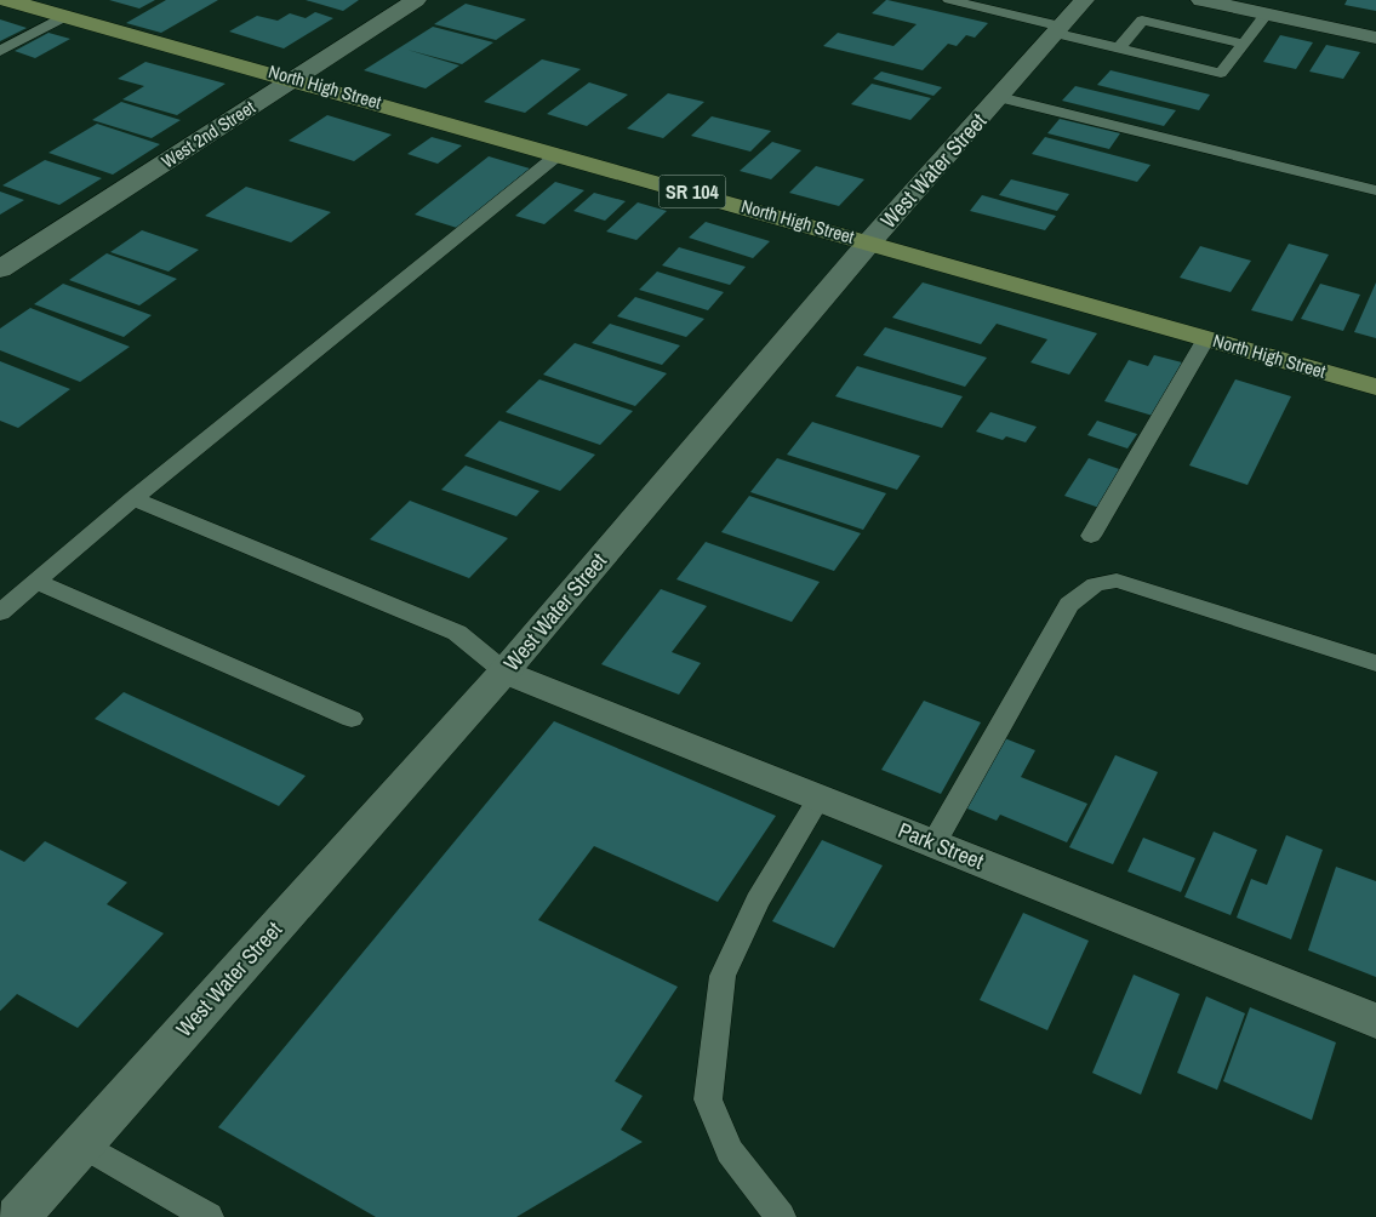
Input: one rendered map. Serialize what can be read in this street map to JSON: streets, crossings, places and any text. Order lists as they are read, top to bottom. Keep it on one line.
{"streets":{"main road":["North High Street","SR 104"],"street":["West 2nd Street","West Water Street","Park Street"]},"crossings":[["North High Street","West 2nd Street"],["North High Street","West Water Street"],["West Water Street","Park Street"]]}
